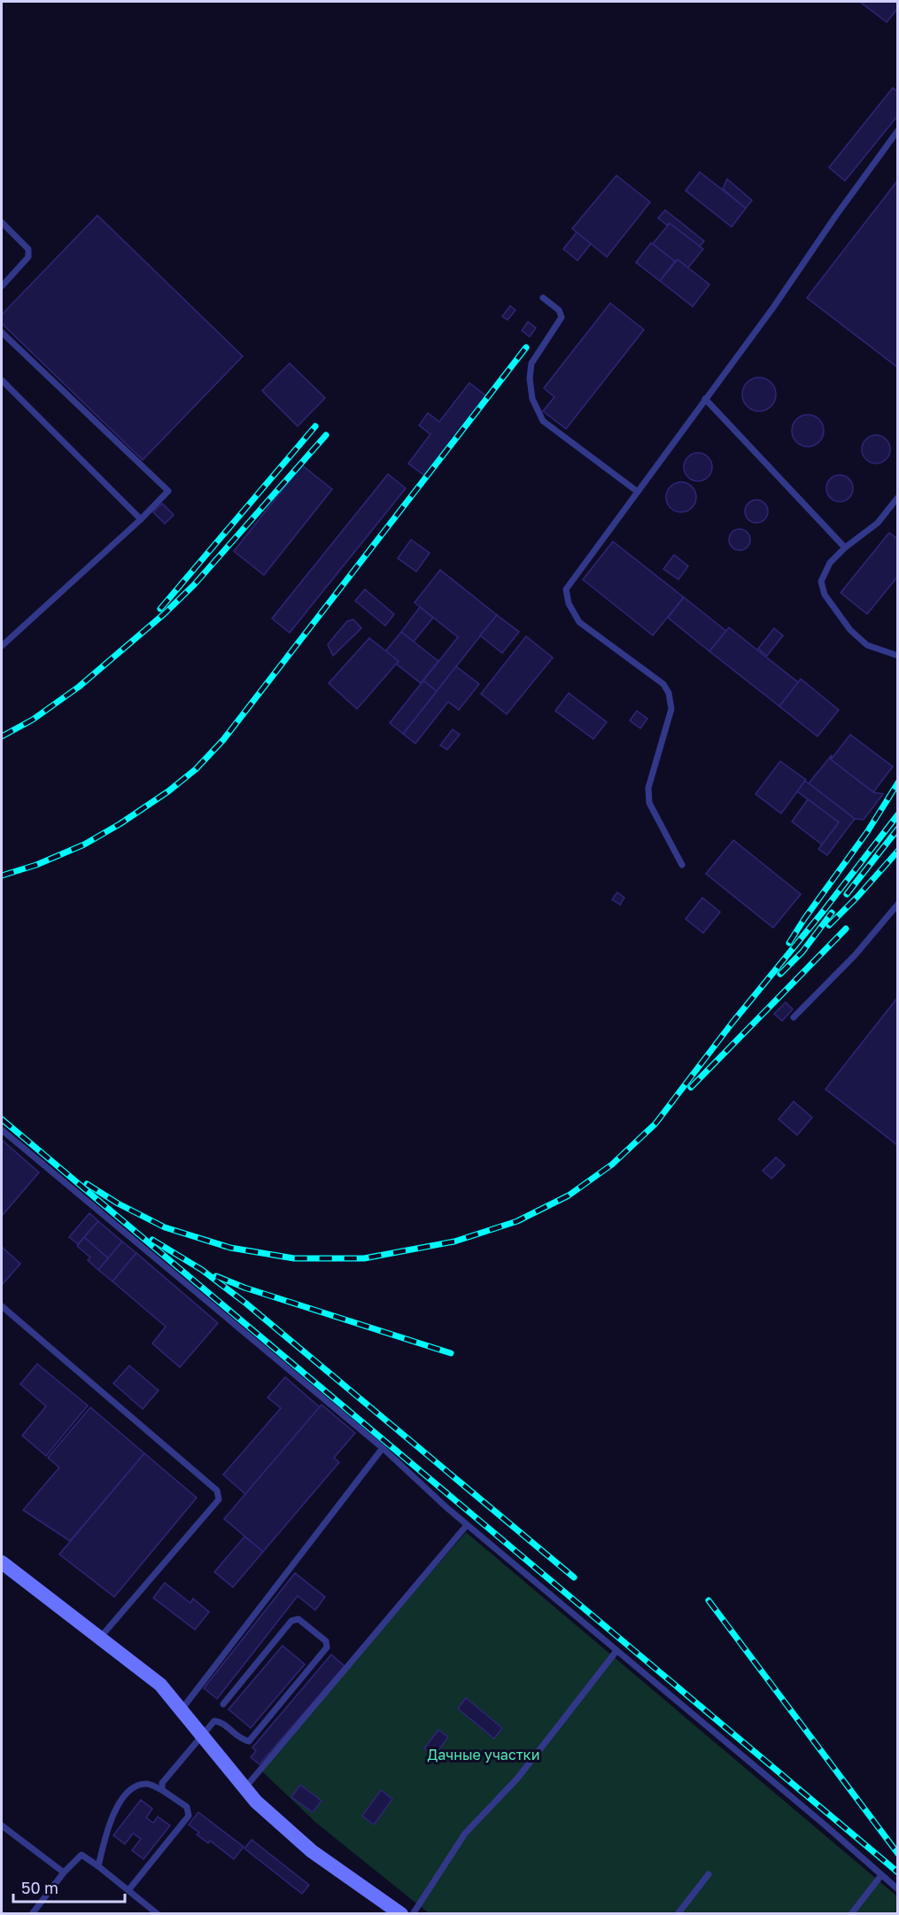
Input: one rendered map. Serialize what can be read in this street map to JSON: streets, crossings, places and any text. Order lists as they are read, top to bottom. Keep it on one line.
{"parks":["Дачные участки"],"scale_bar":"50 m"}
